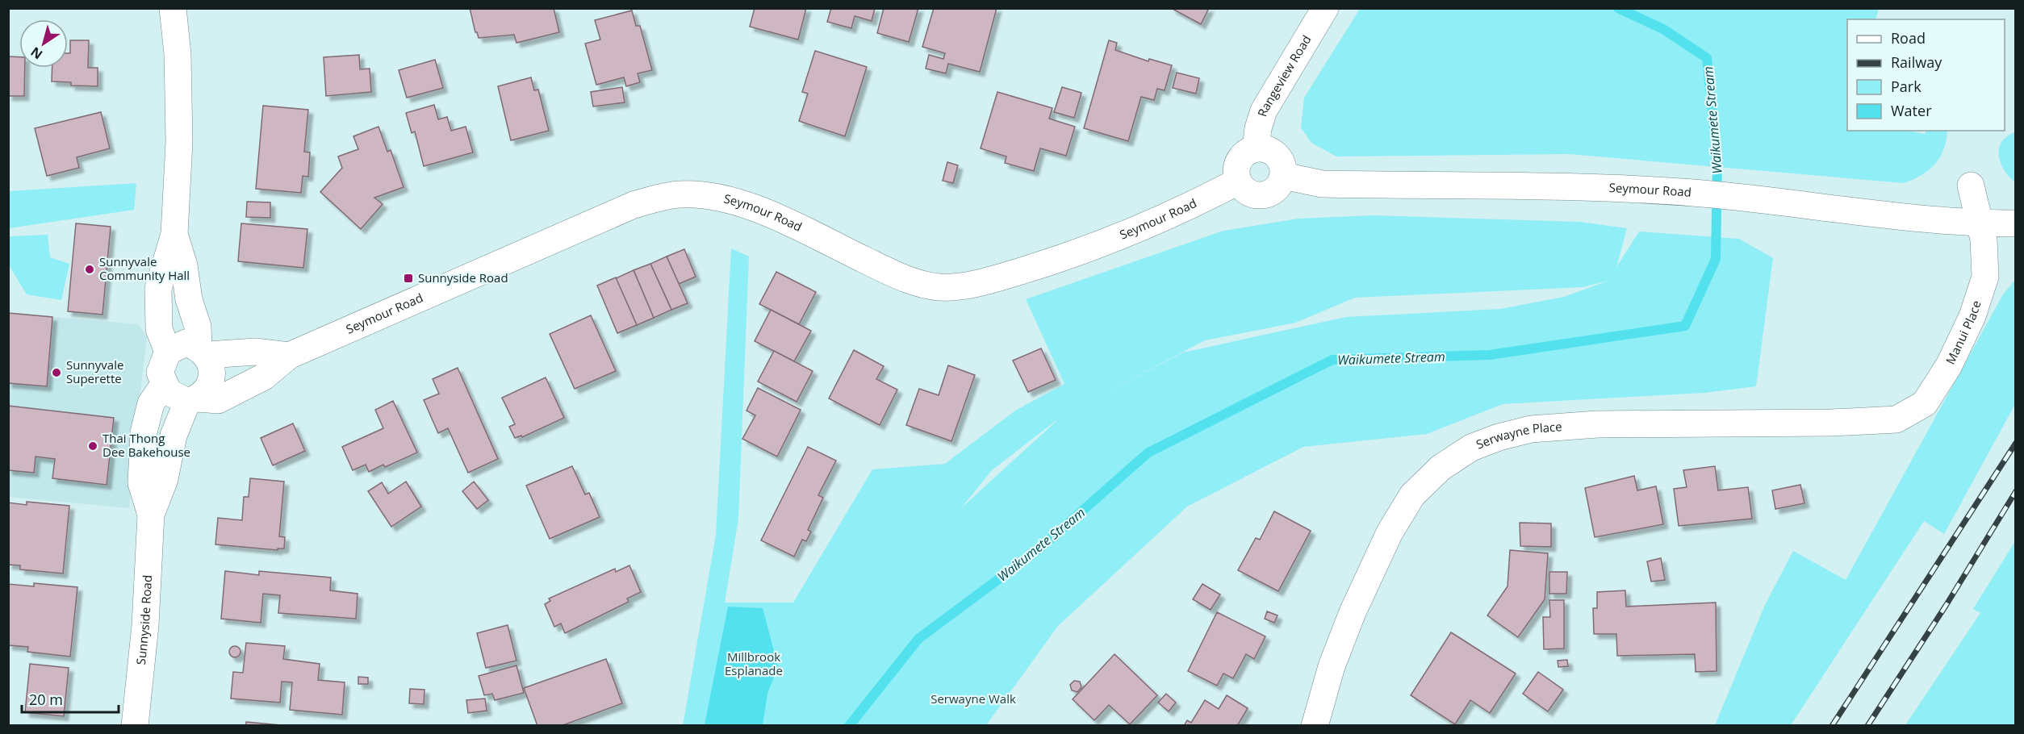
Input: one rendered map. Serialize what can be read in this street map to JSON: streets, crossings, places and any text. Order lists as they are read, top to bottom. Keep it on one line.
{"streets":{"main road":["Rangeview Road","Seymour Road","Manui Place","Serwayne Place","Sunnyside Road"]},"crossings":[["Rangeview Road","Seymour Road"],["Seymour Road","Manui Place"],["Seymour Road","Sunnyside Road"],["Manui Place","Serwayne Place"]],"water":["Waikumete Stream"],"parks":["Millbrook Esplanade","Serwayne Walk"],"places":{"other":["Sunnyvale Community Hall","Sunnyvale Superette","Thai Thong Dee Bakehouse"],"transit":["Sunnyside Road"]},"legend":["Road","Railway","Park","Water"],"scale_bar":"20 m","north":"bottom left"}
